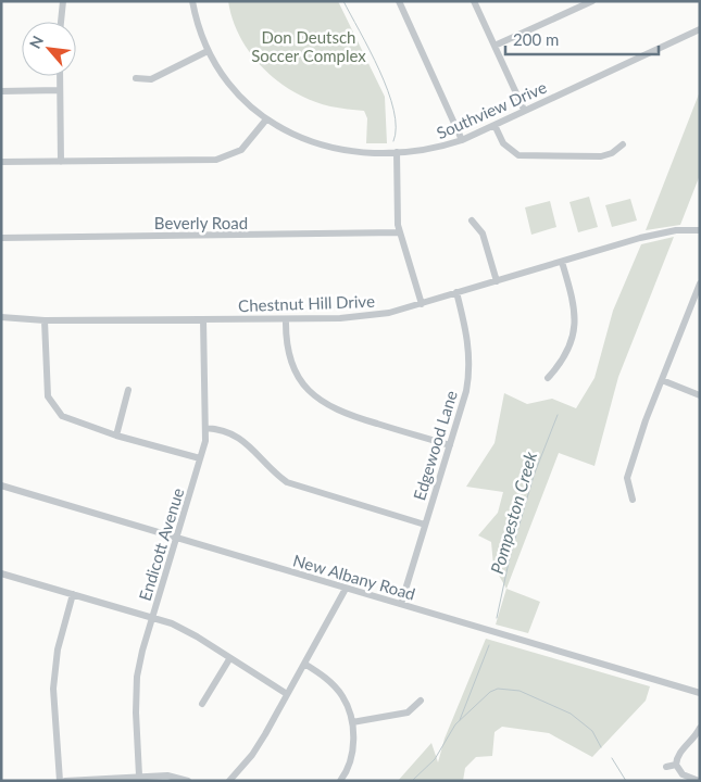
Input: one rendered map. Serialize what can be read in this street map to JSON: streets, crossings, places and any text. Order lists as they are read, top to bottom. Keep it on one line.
{"streets":{"street":["Southview Drive","Beverly Road","Chestnut Hill Drive","Edgewood Lane","Endicott Avenue","New Albany Road"]},"crossings":[["Chestnut Hill Drive","Edgewood Lane"],["Chestnut Hill Drive","Endicott Avenue"],["Edgewood Lane","New Albany Road"],["Endicott Avenue","New Albany Road"]],"water":["Pompeston Creek"],"parks":["Don Deutsch Soccer Complex"],"scale_bar":"200 m","north":"top left"}
